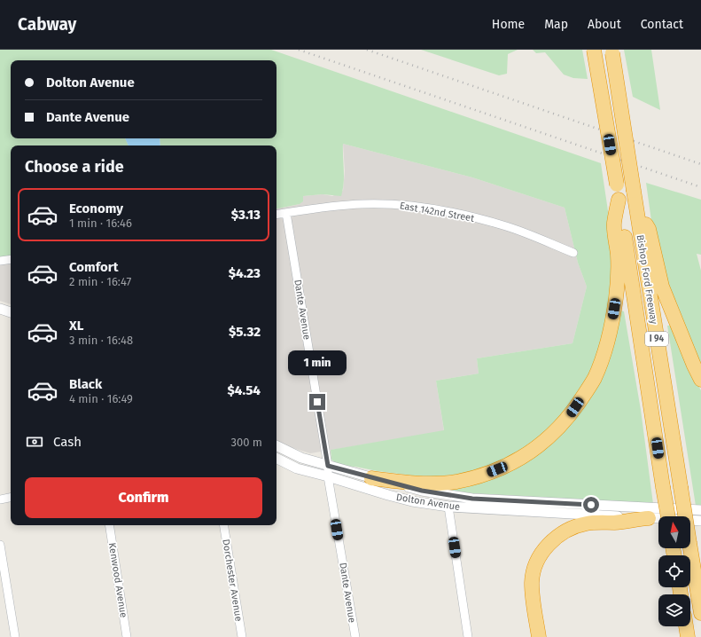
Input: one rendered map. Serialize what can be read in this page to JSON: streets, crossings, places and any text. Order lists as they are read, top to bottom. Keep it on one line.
{"streets":{"highway":["Bishop Ford Freeway","I 94"],"street":["East 142nd Street","Dante Avenue","Dolton Avenue","Kenwood Avenue","Dorchester Avenue"]},"crossings":[["East 142nd Street","Dante Avenue"],["Dante Avenue","Dolton Avenue"]],"north":"top","page":{"header":"Cabway","nav":["Home","Map","About","Contact"],"banner":["Dolton Avenue","Dante Avenue"],"heading":"Choose a ride","list":[{"name":"Economy","note":"1 min · 16:46","value":"$3.13"},{"name":"Comfort","note":"2 min · 16:47","value":"$4.23"},{"name":"XL","note":"3 min · 16:48","value":"$5.32"},{"name":"Black","note":"4 min · 16:49","value":"$4.54"}],"bubble":"1 min","pay":["Cash","300 m"],"buttons":"Confirm"}}
